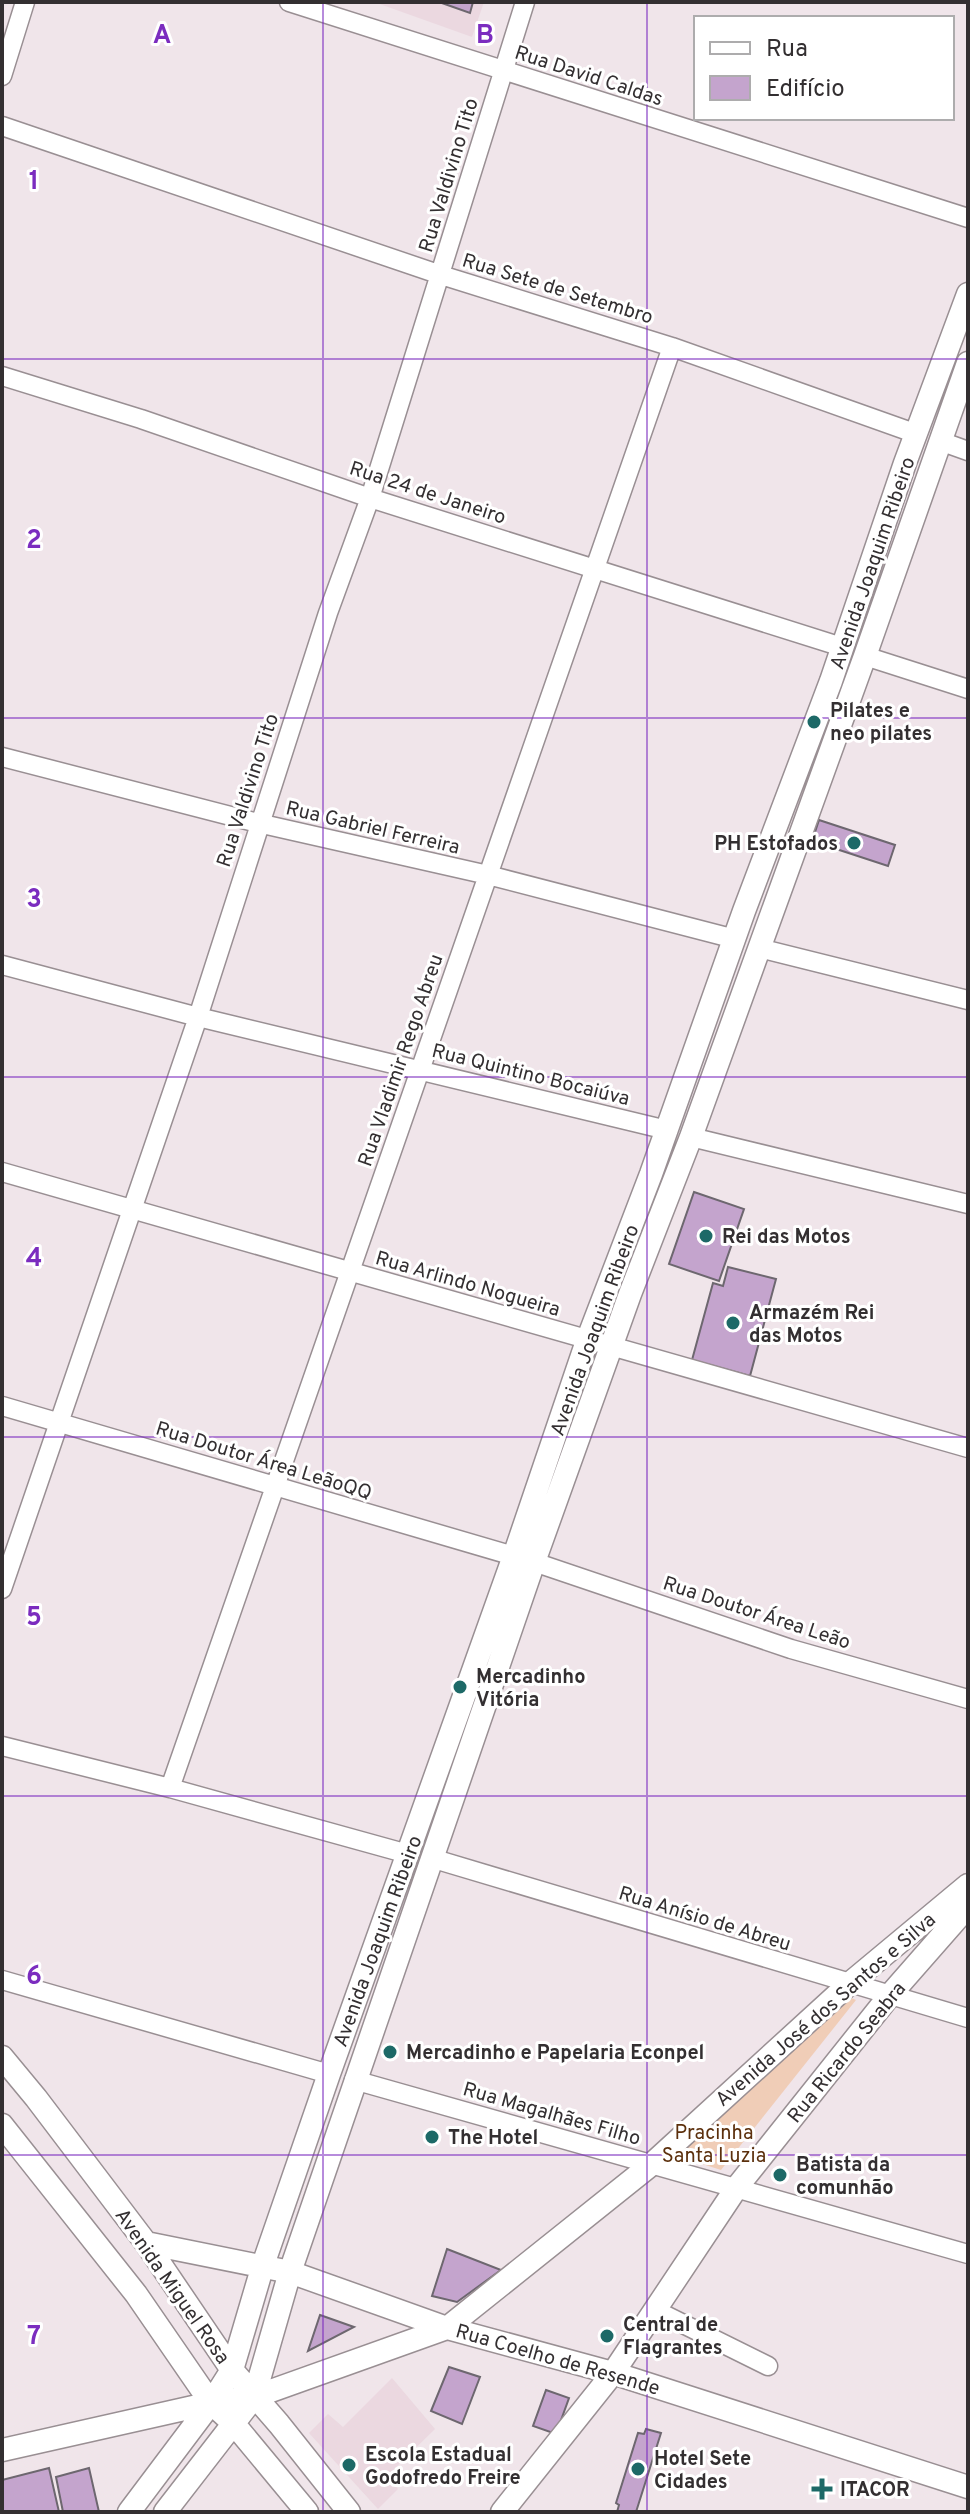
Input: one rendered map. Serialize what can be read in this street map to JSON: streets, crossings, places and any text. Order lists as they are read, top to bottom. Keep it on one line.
{"streets":{"main road":["Avenida Joaquim Ribeiro","Avenida José dos Santos e Silva","Rua Ricardo Seabra","Avenida Miguel Rosa","Rua Coelho de Resende"],"street":["Rua David Caldas","Rua Valdivino Tito","Rua Sete de Setembro","Rua 24 de Janeiro","Rua Gabriel Ferreira","Rua Vladimir Rego Abreu","Rua Quintino Bocaiúva","Rua Arlindo Nogueira","Rua Doutor Área LeãoQQ","Rua Doutor Área Leão","Rua Anísio de Abreu","Rua Magalhães Filho"]},"crossings":[["Rua David Caldas","Rua Valdivino Tito"],["Rua Valdivino Tito","Rua Sete de Setembro"],["Rua Valdivino Tito","Rua 24 de Janeiro"],["Rua Valdivino Tito","Rua Gabriel Ferreira"],["Rua Valdivino Tito","Rua Quintino Bocaiúva"],["Rua Valdivino Tito","Rua Arlindo Nogueira"],["Rua Valdivino Tito","Rua Doutor Área LeãoQQ"],["Rua Sete de Setembro","Avenida Joaquim Ribeiro"],["Rua Sete de Setembro","Rua Vladimir Rego Abreu"],["Rua 24 de Janeiro","Avenida Joaquim Ribeiro"],["Rua 24 de Janeiro","Rua Vladimir Rego Abreu"],["Avenida Joaquim Ribeiro","Rua Gabriel Ferreira"],["Avenida Joaquim Ribeiro","Rua Quintino Bocaiúva"],["Avenida Joaquim Ribeiro","Rua Arlindo Nogueira"],["Avenida Joaquim Ribeiro","Rua Doutor Área LeãoQQ"],["Avenida Joaquim Ribeiro","Rua Doutor Área Leão"],["Avenida Joaquim Ribeiro","Rua Anísio de Abreu"],["Avenida Joaquim Ribeiro","Avenida José dos Santos e Silva"],["Avenida Joaquim Ribeiro","Rua Magalhães Filho"],["Avenida Joaquim Ribeiro","Avenida Miguel Rosa"],["Avenida Joaquim Ribeiro","Rua Coelho de Resende"],["Rua Gabriel Ferreira","Rua Vladimir Rego Abreu"],["Rua Vladimir Rego Abreu","Rua Quintino Bocaiúva"],["Rua Vladimir Rego Abreu","Rua Arlindo Nogueira"],["Rua Vladimir Rego Abreu","Rua Doutor Área LeãoQQ"],["Rua Doutor Área LeãoQQ","Rua Doutor Área Leão"],["Rua Anísio de Abreu","Avenida José dos Santos e Silva"],["Rua Anísio de Abreu","Rua Ricardo Seabra"],["Avenida José dos Santos e Silva","Rua Magalhães Filho"],["Avenida José dos Santos e Silva","Avenida Miguel Rosa"],["Avenida José dos Santos e Silva","Rua Coelho de Resende"],["Rua Ricardo Seabra","Rua Magalhães Filho"],["Rua Ricardo Seabra","Rua Coelho de Resende"],["Avenida Miguel Rosa","Rua Coelho de Resende"]],"parks":["Pracinha Santa Luzia"],"places":{"other":["Pilates e neo pilates","PH Estofados","Rei das Motos","Armazém Rei das Motos","Mercadinho Vitória","Mercadinho e Papelaria Econpel","The Hotel","Batista da comunhão","Central de Flagrantes","Escola Estadual Godofredo Freire","Hotel Sete Cidades"],"health":["ITACOR"]},"legend":["Rua","Edifício"],"grid":{"columns":["A","B"],"rows":["1","2","3","4","5","6","7"]}}
